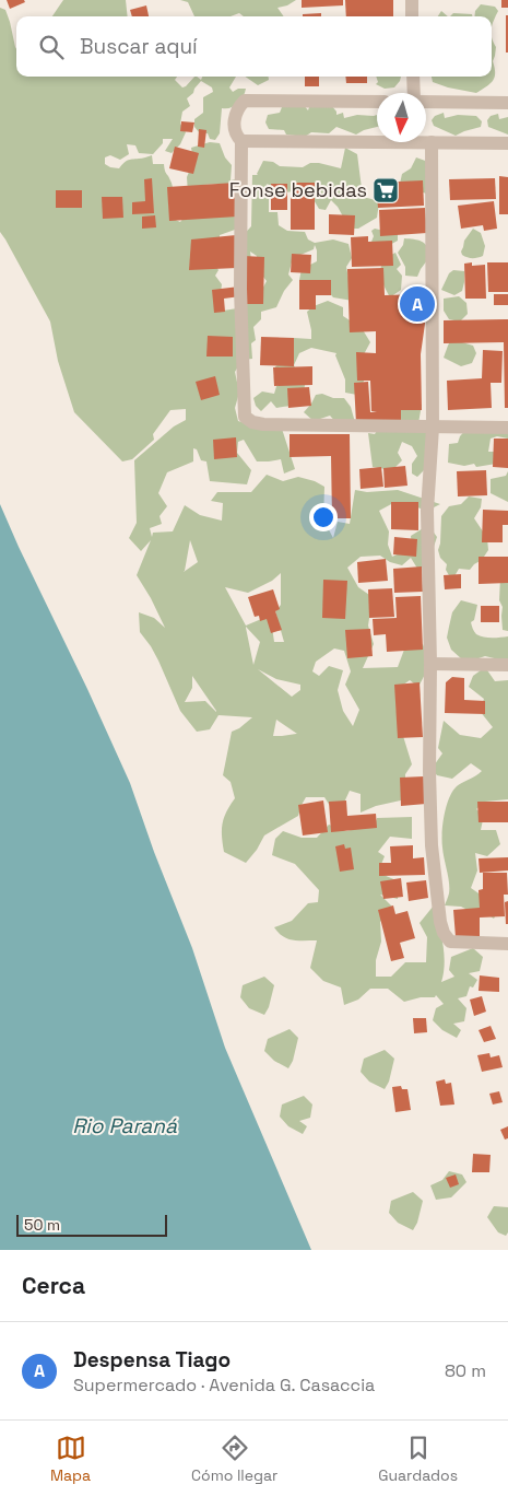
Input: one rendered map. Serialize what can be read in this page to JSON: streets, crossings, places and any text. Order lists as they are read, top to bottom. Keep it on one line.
{"water":["Rio Paraná"],"places":{"supermarket":["Fonse bebidas"]},"scale_bar":"50 m","north":"bottom","page":{"search":"Buscar aquí","pins":"A","scale":"50 m","heading":"Cerca","list":[{"mark":"A","name":"Despensa Tiago","note":"Supermercado · Avenida G. Casaccia","value":"80 m"}],"nav":["Mapa","Cómo llegar","Guardados"]}}
